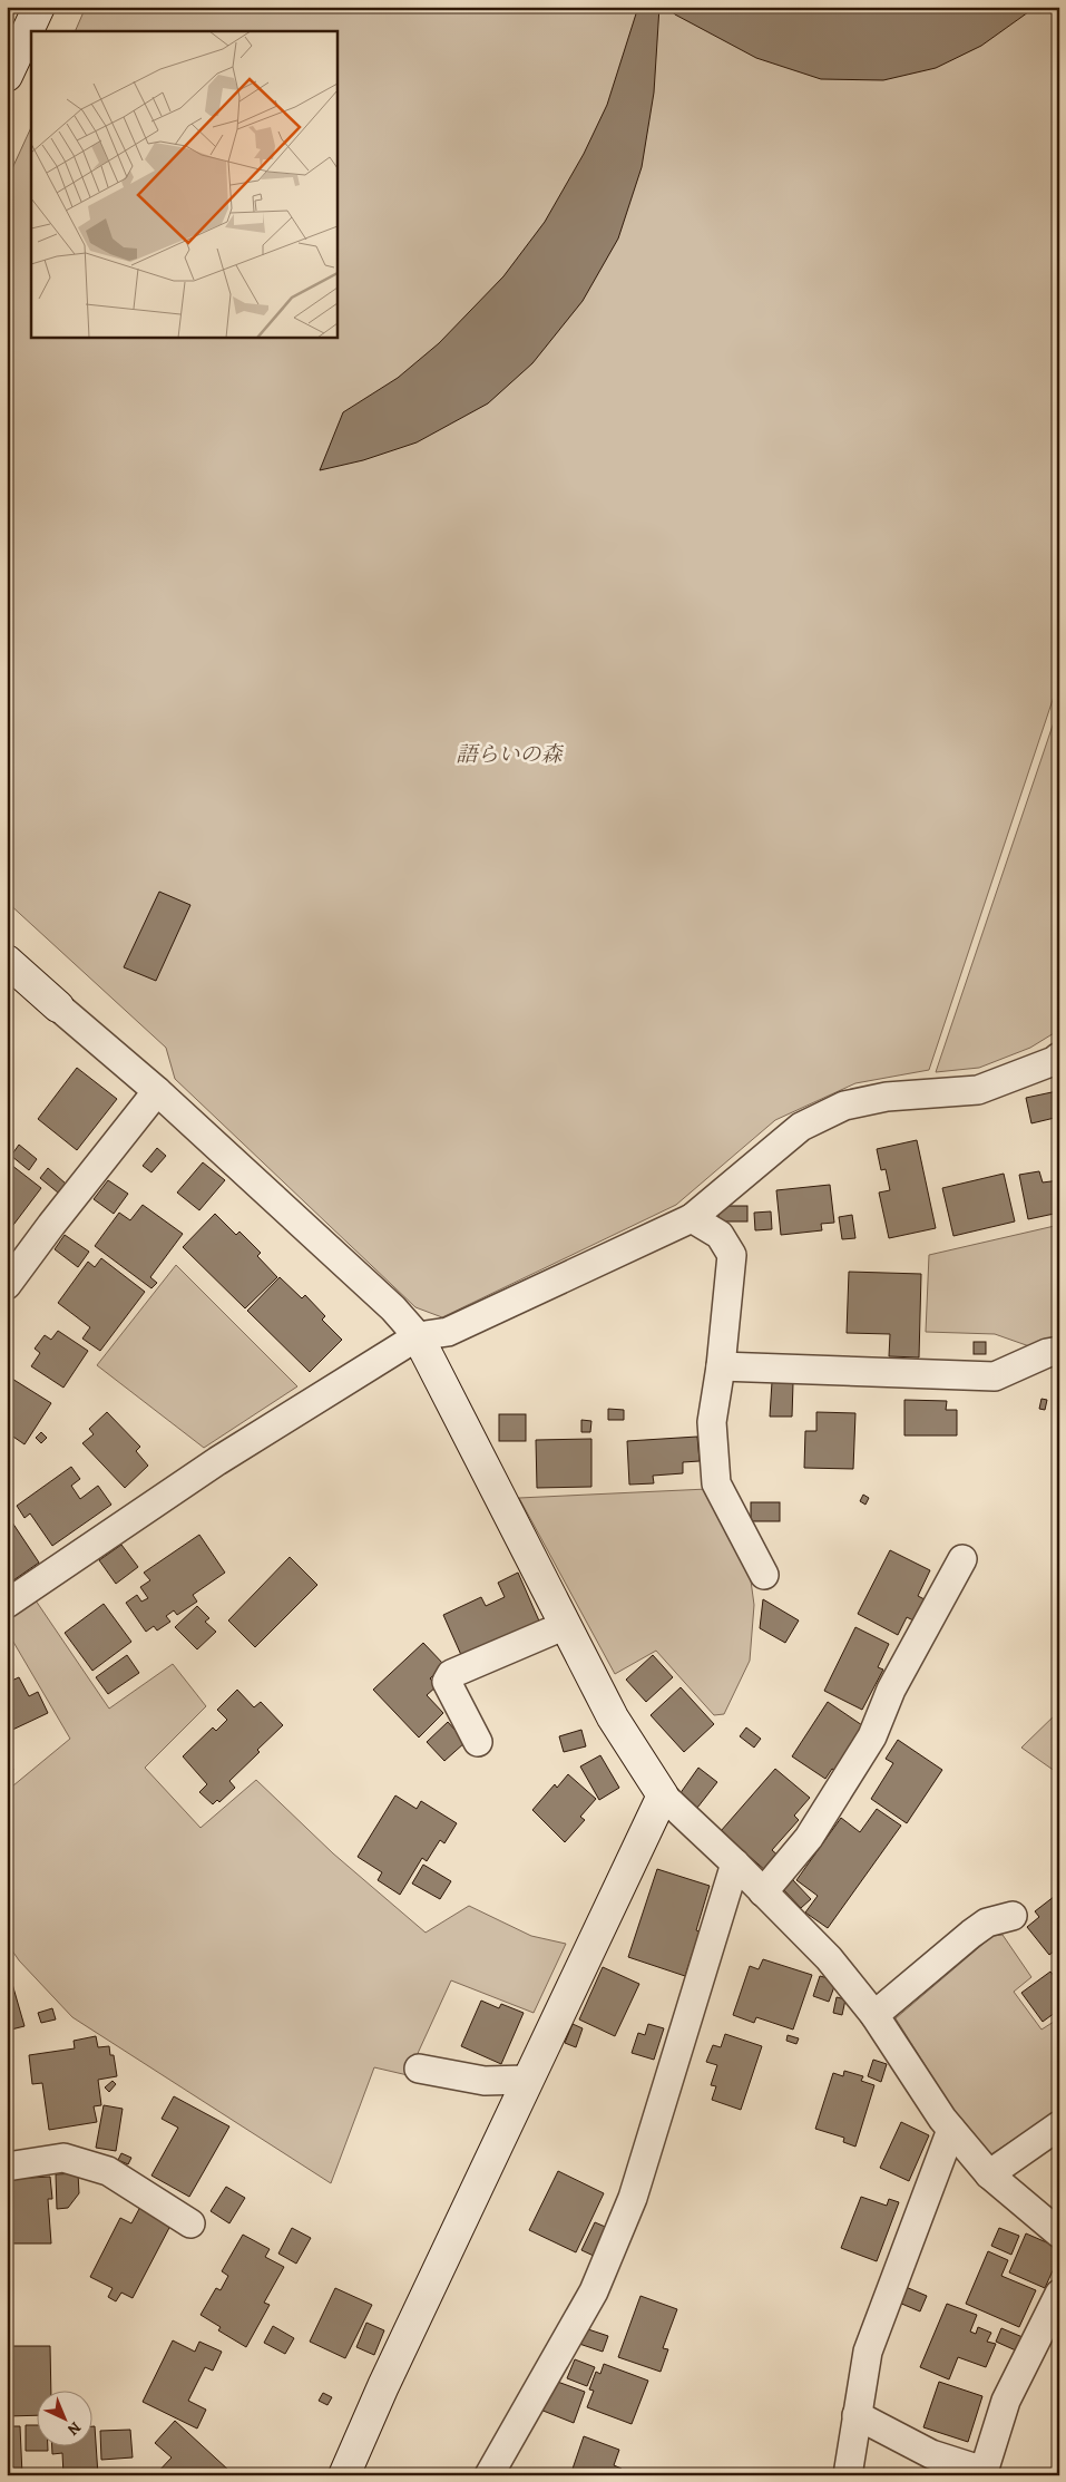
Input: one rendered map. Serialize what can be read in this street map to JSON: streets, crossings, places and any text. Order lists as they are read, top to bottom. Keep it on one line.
{"parks":["語らいの森"],"north":"bottom right"}
